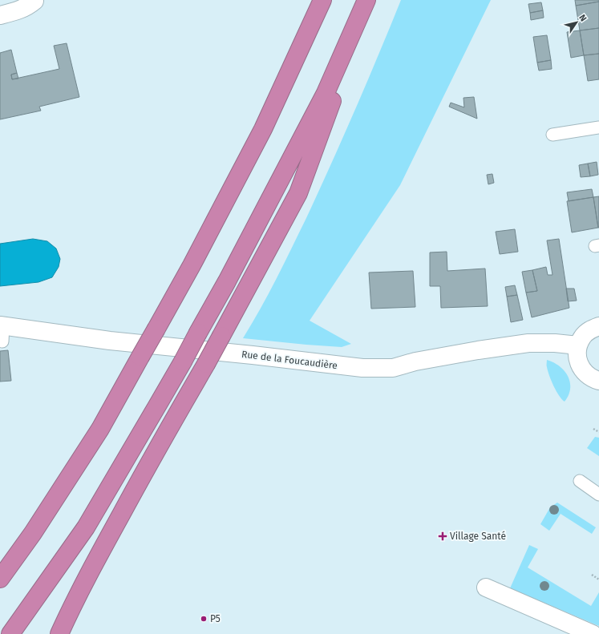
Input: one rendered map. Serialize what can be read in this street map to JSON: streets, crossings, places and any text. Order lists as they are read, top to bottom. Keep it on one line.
{"streets":{"street":["Rue de la Foucaudière"]},"places":{"health":["Village Santé"],"other":["P5"]},"north":"top right"}
